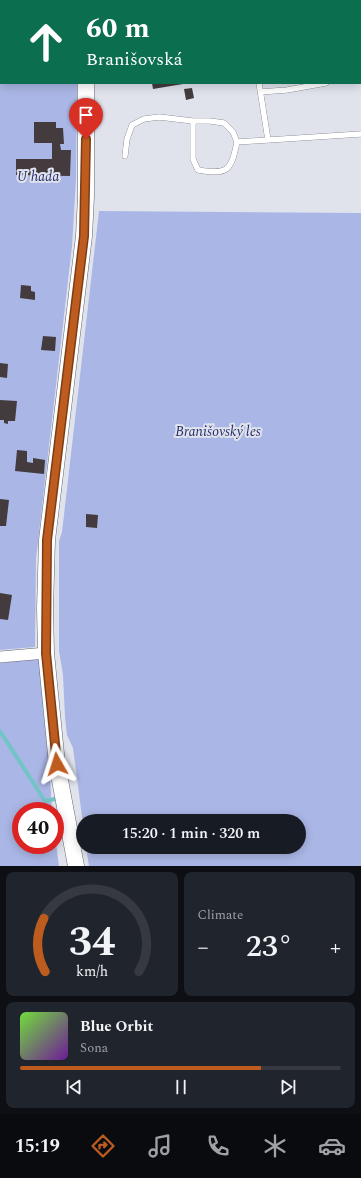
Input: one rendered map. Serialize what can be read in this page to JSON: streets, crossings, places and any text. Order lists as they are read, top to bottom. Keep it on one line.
{"parks":["U hada","Branišovský les"],"page":{"turn":["60 m","Branišovská"],"limit":"40","trip":"15:20 · 1 min · 320 m","tile":"Climate","heat":["−","23°","+"],"song":["Blue Orbit","Sona"],"tabs":"15:19","gauge":["34","km/h"]}}
